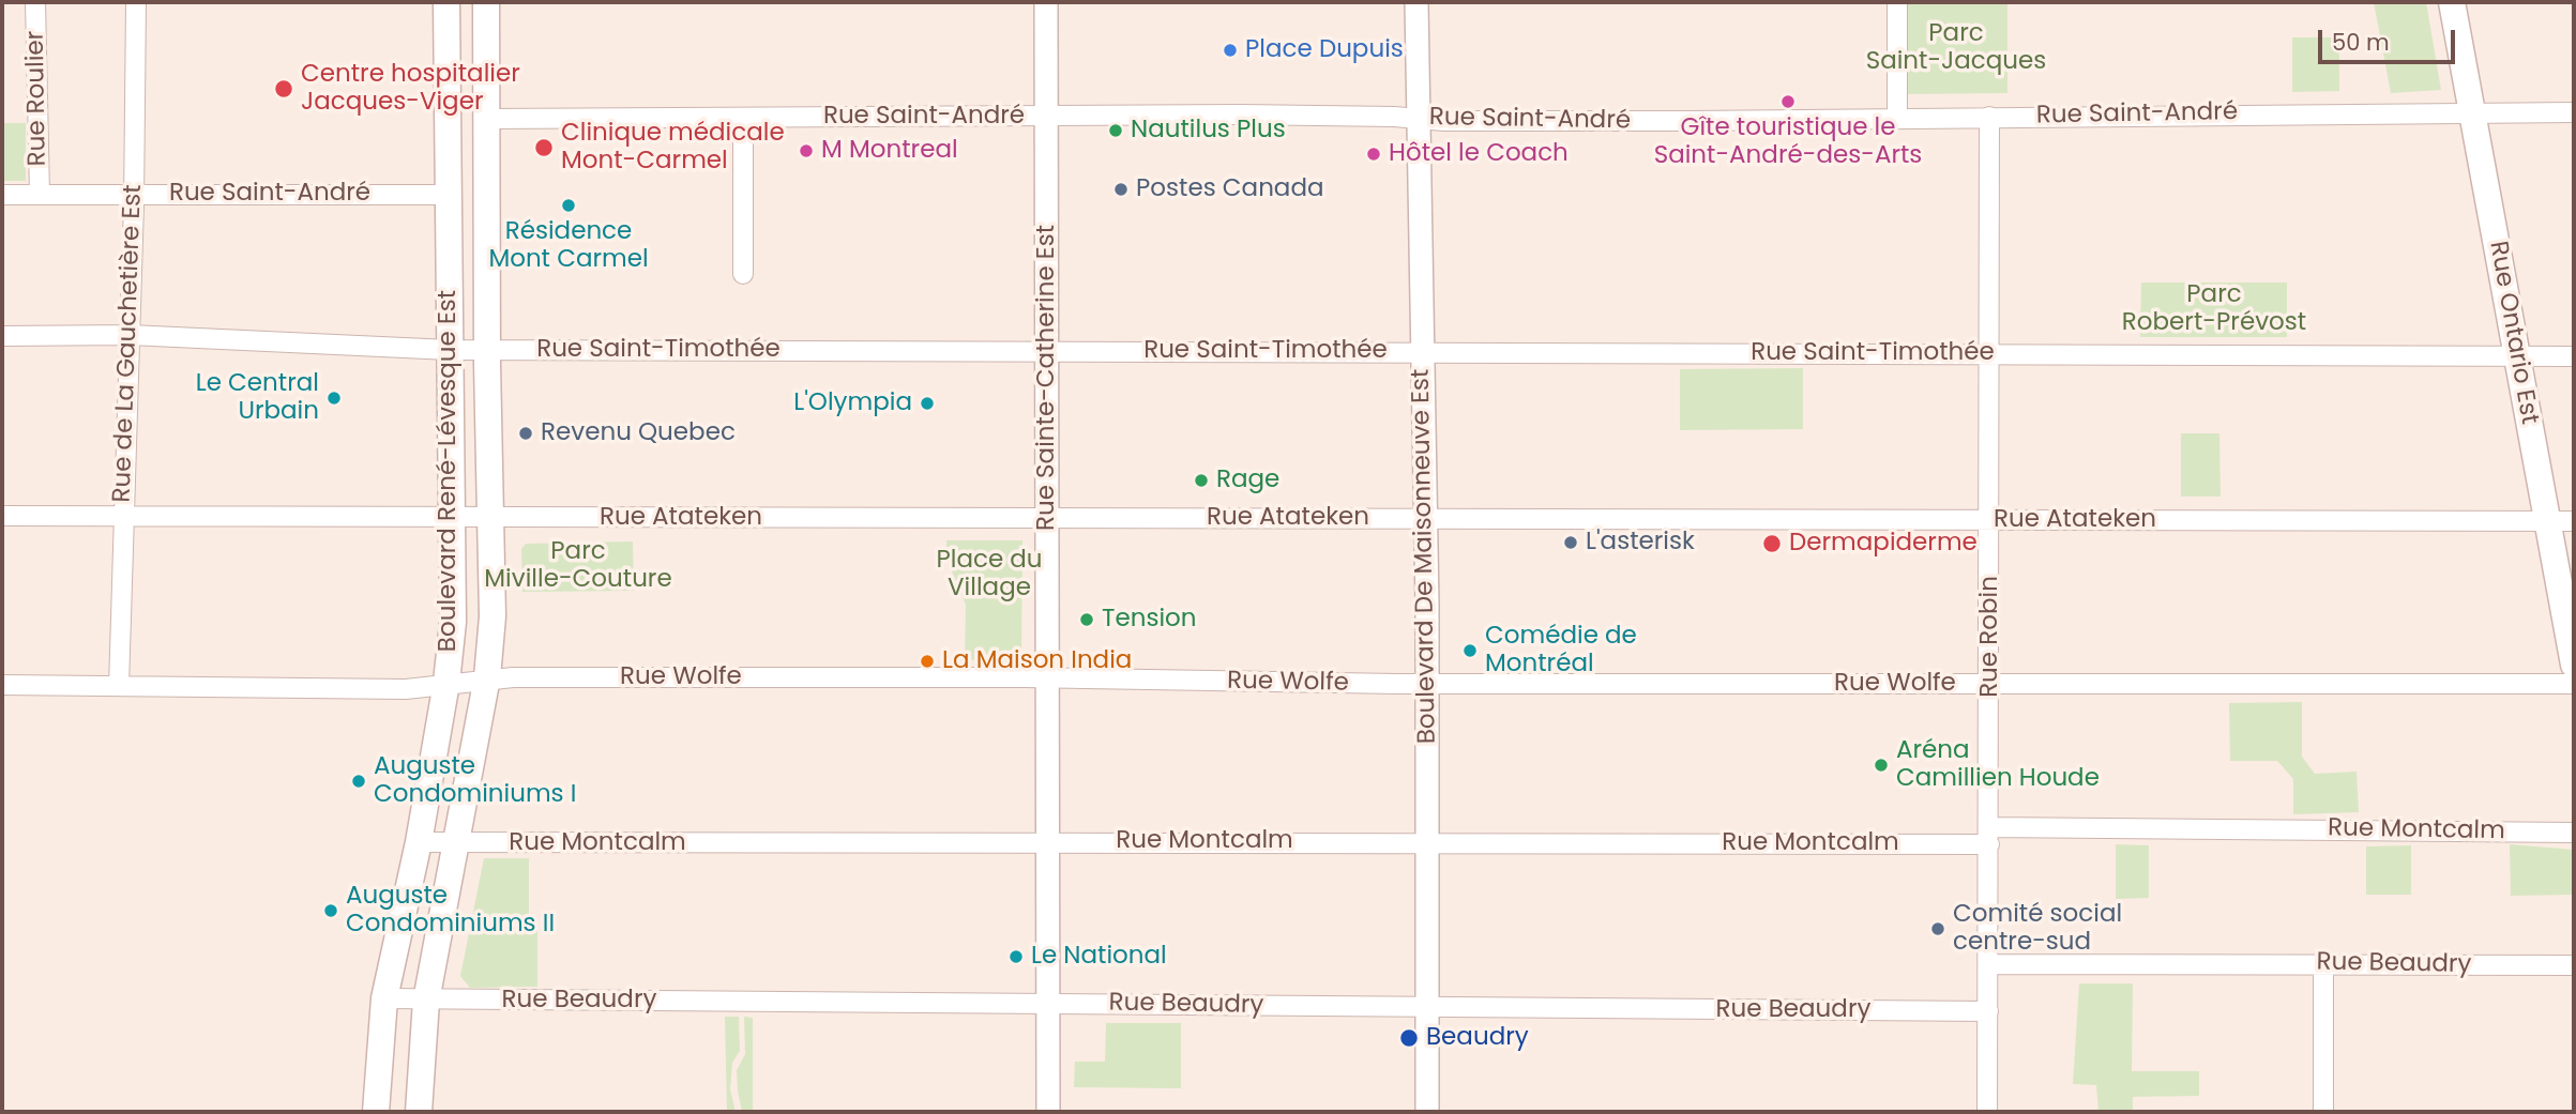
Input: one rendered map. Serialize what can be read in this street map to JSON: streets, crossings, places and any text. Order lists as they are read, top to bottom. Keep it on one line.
{"streets":{"main road":["Rue Ontario Est","Boulevard René-Lévesque Est"],"street":["Rue Roulier","Rue Saint-André","Rue de La Gauchetière Est","Rue Saint-Timothée","Rue Sainte-Catherine Est","Rue Atateken","Boulevard De Maisonneuve Est","Rue Robin","Rue Wolfe","Rue Montcalm","Rue Beaudry"]},"crossings":[["Rue Roulier","Rue Saint-André"],["Rue Saint-André","Rue Ontario Est"],["Rue Saint-André","Rue de La Gauchetière Est"],["Rue Saint-André","Rue Sainte-Catherine Est"],["Rue Saint-André","Boulevard René-Lévesque Est"],["Rue Saint-André","Boulevard De Maisonneuve Est"],["Rue Saint-André","Rue Robin"],["Rue Ontario Est","Rue Saint-Timothée"],["Rue Ontario Est","Rue Atateken"],["Rue de La Gauchetière Est","Rue Saint-Timothée"],["Rue de La Gauchetière Est","Rue Atateken"],["Rue de La Gauchetière Est","Rue Wolfe"],["Rue Saint-Timothée","Rue Sainte-Catherine Est"],["Rue Saint-Timothée","Boulevard René-Lévesque Est"],["Rue Saint-Timothée","Boulevard De Maisonneuve Est"],["Rue Saint-Timothée","Rue Robin"],["Rue Sainte-Catherine Est","Rue Atateken"],["Rue Sainte-Catherine Est","Rue Wolfe"],["Rue Sainte-Catherine Est","Rue Montcalm"],["Rue Sainte-Catherine Est","Rue Beaudry"],["Boulevard René-Lévesque Est","Rue Atateken"],["Boulevard René-Lévesque Est","Rue Wolfe"],["Boulevard René-Lévesque Est","Rue Montcalm"],["Boulevard René-Lévesque Est","Rue Beaudry"],["Rue Atateken","Boulevard De Maisonneuve Est"],["Rue Atateken","Rue Robin"],["Boulevard De Maisonneuve Est","Rue Wolfe"],["Boulevard De Maisonneuve Est","Rue Montcalm"],["Boulevard De Maisonneuve Est","Rue Beaudry"],["Rue Robin","Rue Wolfe"],["Rue Robin","Rue Montcalm"],["Rue Robin","Rue Beaudry"]],"parks":["Parc Saint-Jacques","Parc Robert-Prévost","Parc Miville-Couture","Place du Village"],"places":["Place Dupuis","Centre hospitalier Jacques-Viger","Gîte touristique le Saint-André-des-Arts","Nautilus Plus","Clinique médicale Mont-Carmel","M Montreal","Hôtel le Coach","Postes Canada","Résidence Mont Carmel","Le Central Urbain","L'Olympia","Revenu Quebec","Rage","L'asterisk","Dermapiderme","Tension","Comédie de Montréal","La Maison India","Aréna Camillien Houde","Auguste Condominiums I","Auguste Condominiums II","Comité social centre-sud","Le National","Beaudry"],"scale_bar":"50 m"}
